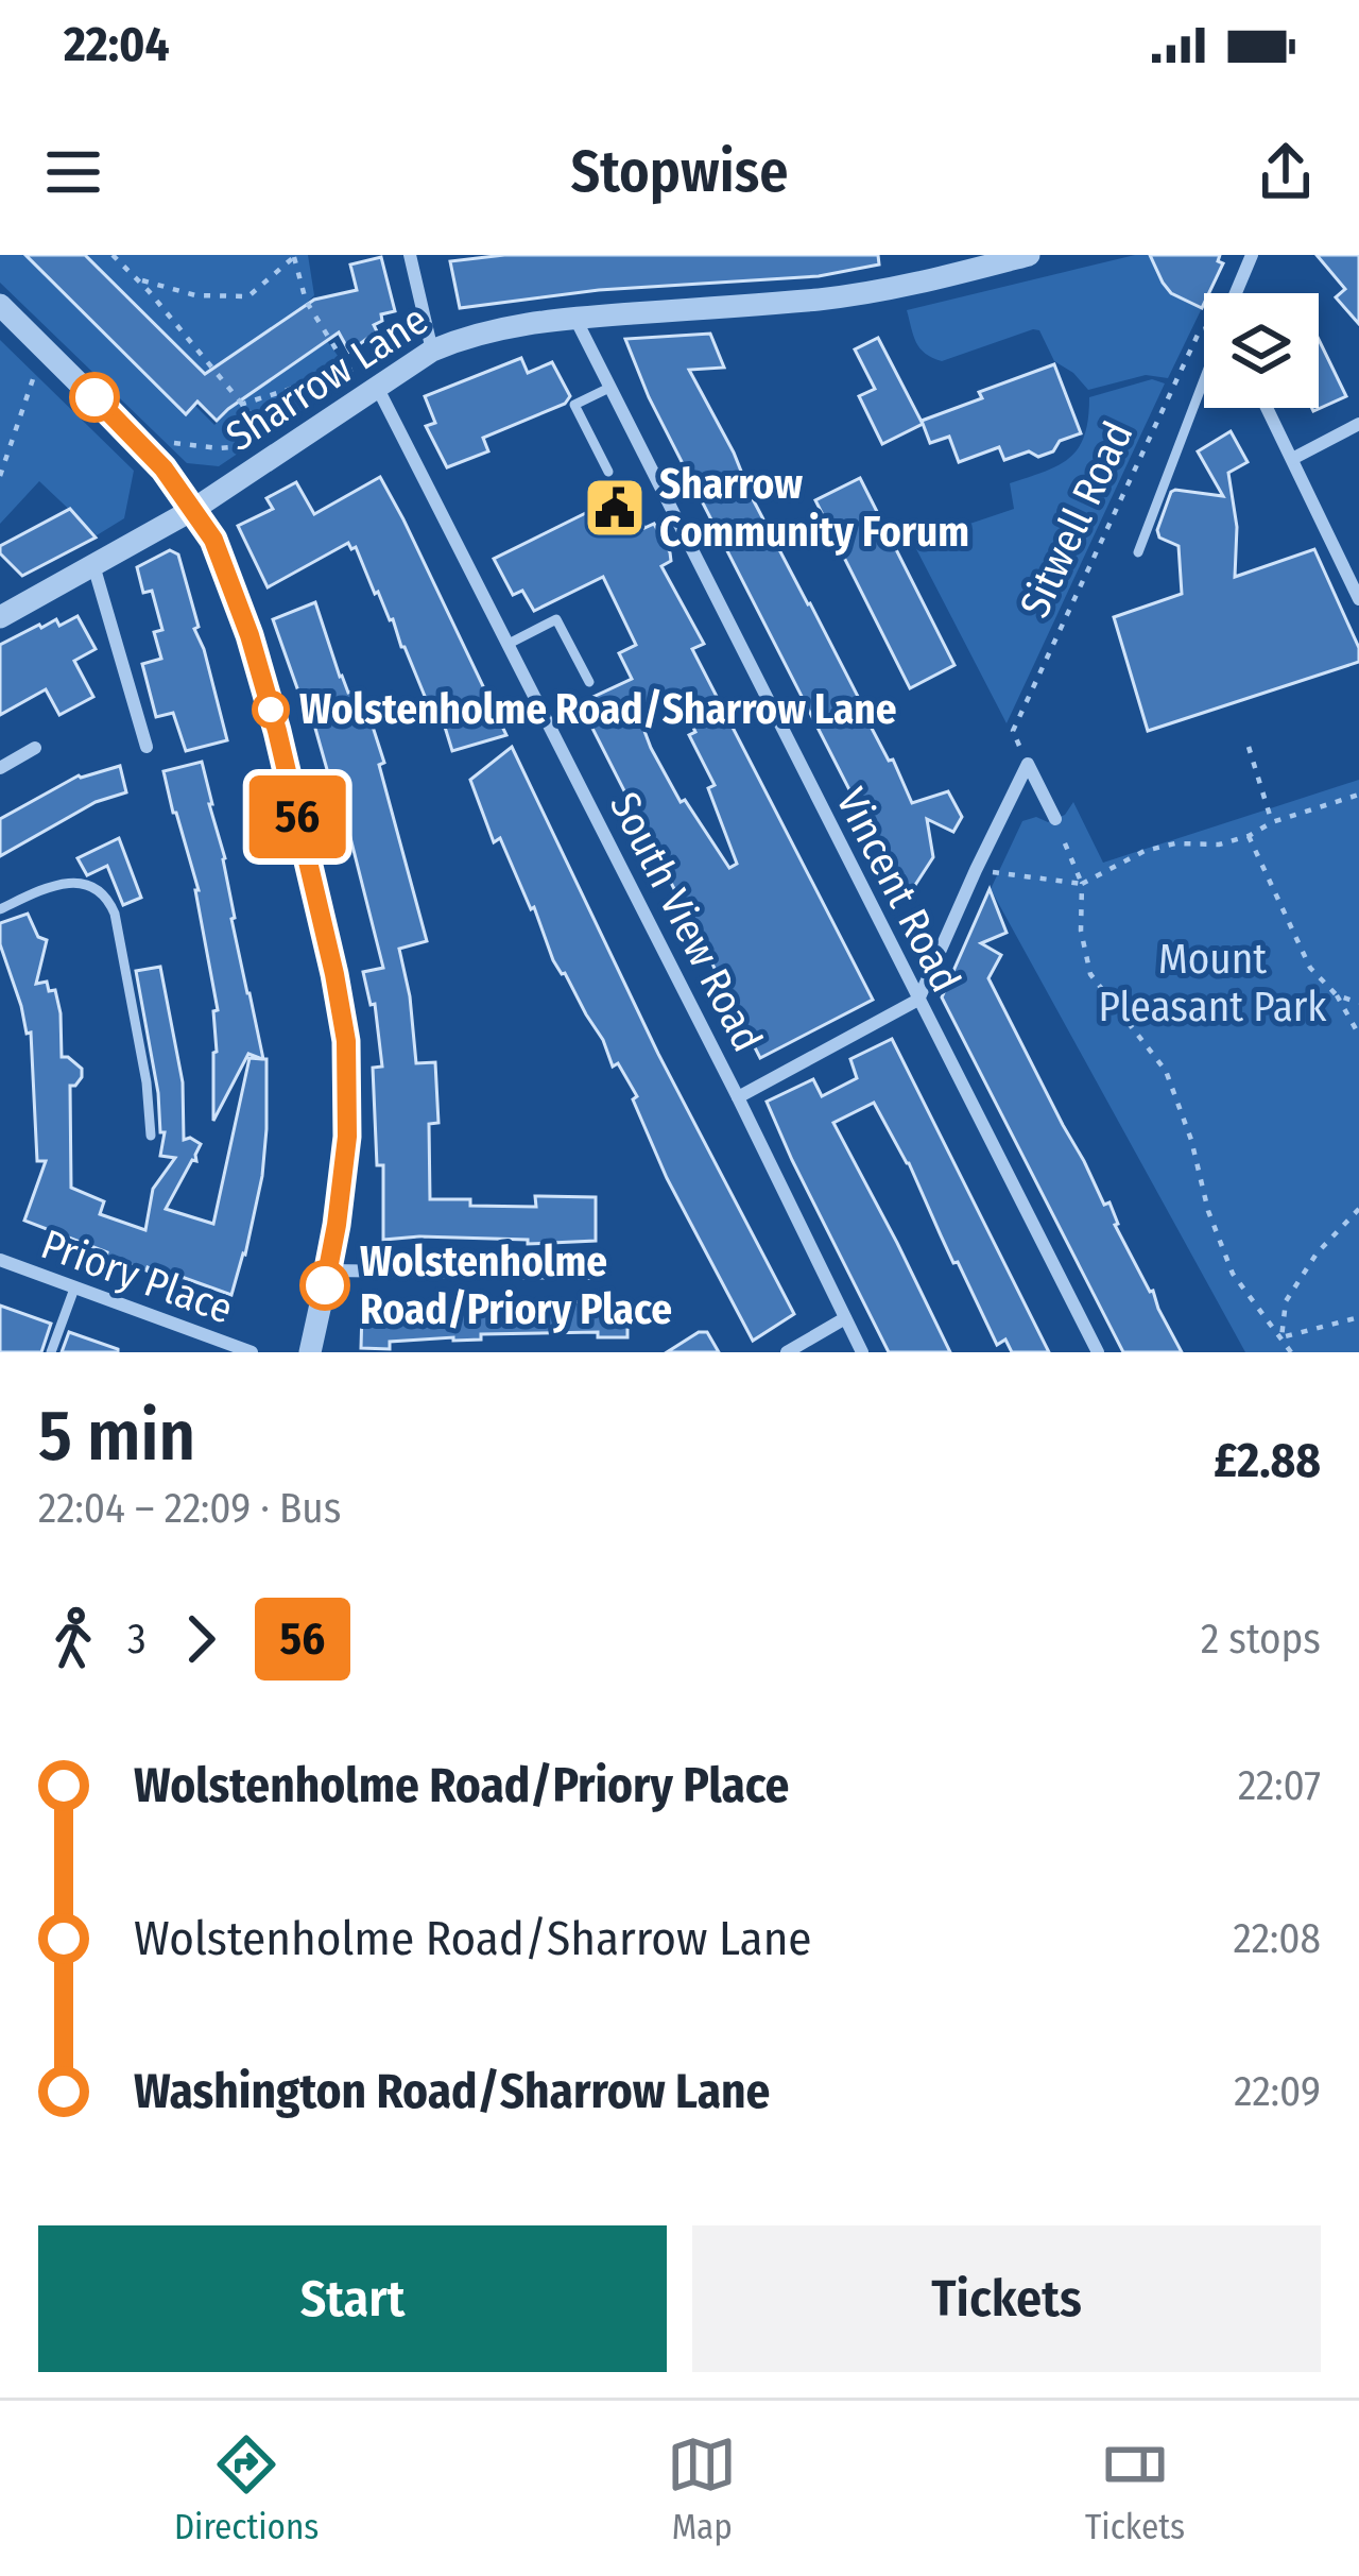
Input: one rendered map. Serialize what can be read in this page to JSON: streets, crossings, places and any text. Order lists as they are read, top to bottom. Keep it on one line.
{"streets":{"street":["Sharrow Lane","Vincent Road","South View Road","Priory Place"],"path":["Sitwell Road"]},"crossings":[["Sharrow Lane","Vincent Road"],["Sharrow Lane","South View Road"]],"parks":["Mount Pleasant Park"],"places":{"public building":["Sharrow Community Forum"],"other":["Wolstenholme Road/Sharrow Lane","Wolstenholme Road/Priory Place"]},"lines":["bus line 56"],"page":{"status":"22:04","header":"Stopwise","on_map":"56","heading":["5 min","22:04 – 22:09 · Bus","£2.88"],"legs":["3","56","2 stops"],"list":[{"name":"Wolstenholme Road/Priory Place","value":"22:07"},{"name":"Wolstenholme Road/Sharrow Lane","value":"22:08"},{"name":"Washington Road/Sharrow Lane","value":"22:09"}],"buttons":["Start","Tickets"],"tabs":["Directions","Map","Tickets"]}}
